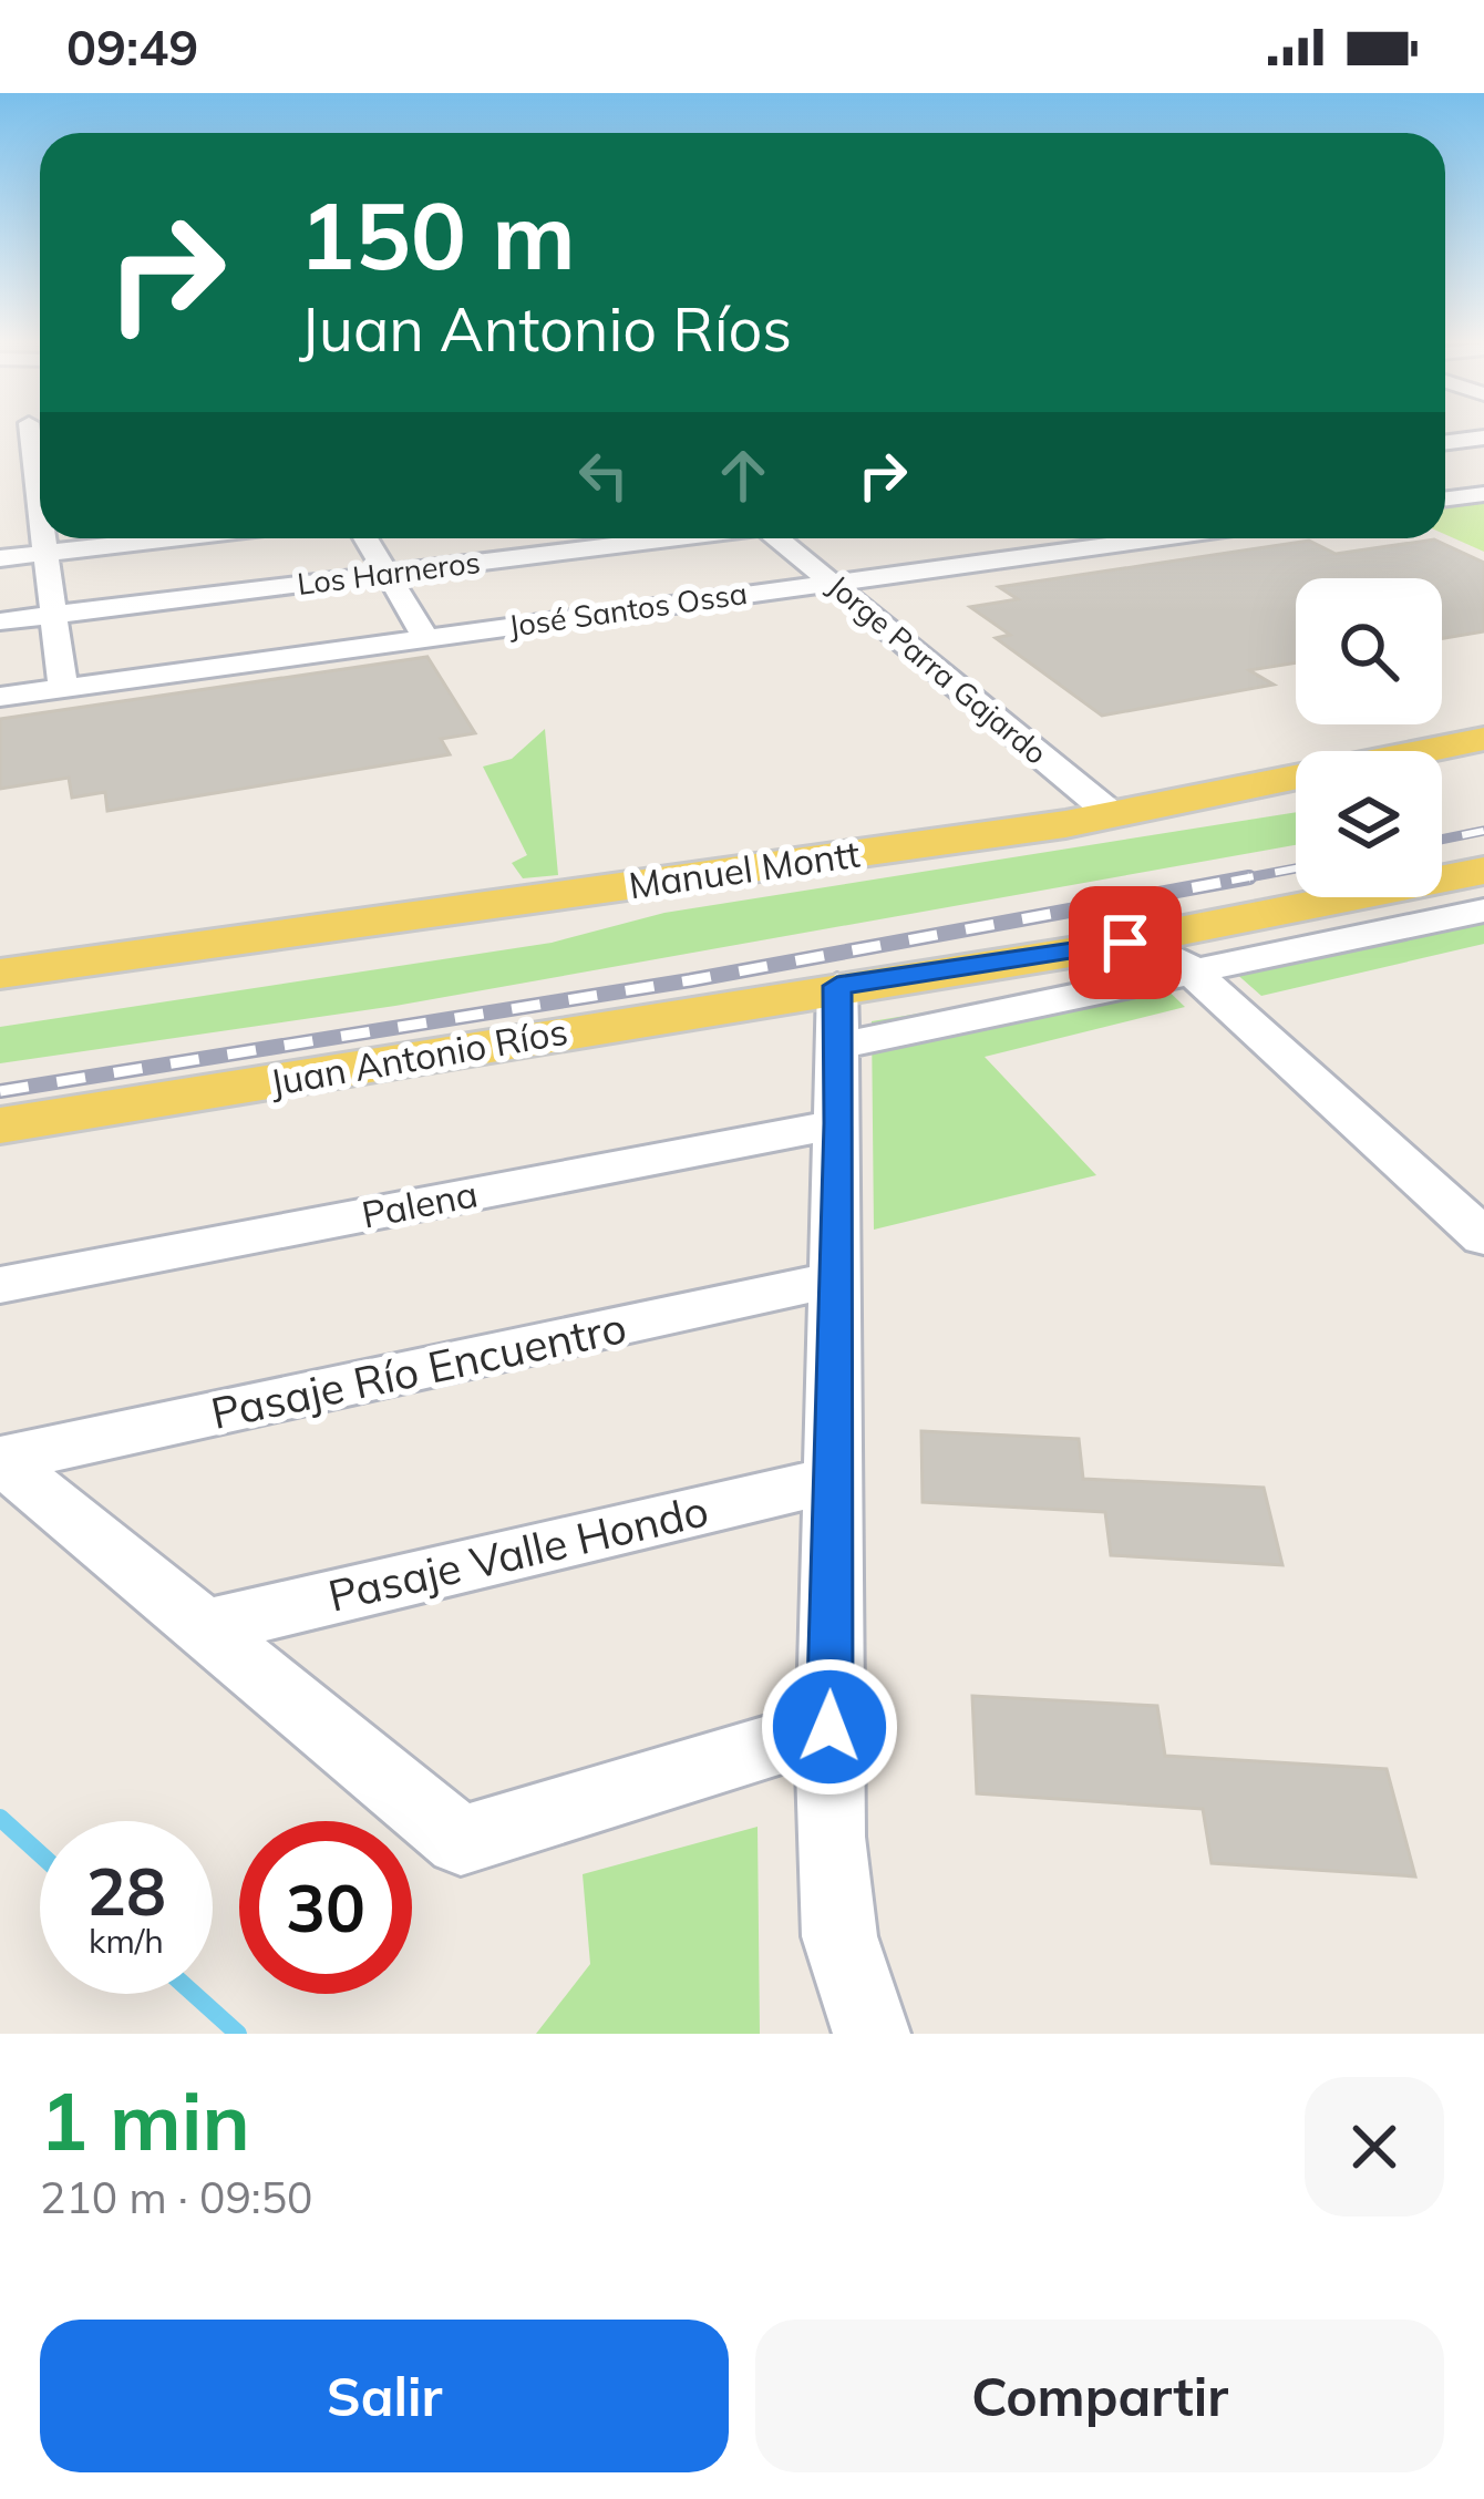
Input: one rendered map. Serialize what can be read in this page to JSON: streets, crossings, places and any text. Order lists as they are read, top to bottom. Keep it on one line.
{"streets":{"main road":["Manuel Montt","Juan Antonio Ríos"],"street":["Los Harneros","José Santos Ossa","Jorge Parra Gajardo","Palena","Pasaje Río Encuentro","Pasaje Valle Hondo"]},"crossings":[["José Santos Ossa","Jorge Parra Gajardo"],["Jorge Parra Gajardo","Manuel Montt"]],"page":{"status":"09:49","turn":["150 m","Juan Antonio Ríos"],"speed":"28 km/h","limit":"30","heading":["1 min","210 m · 09:50"],"buttons":["Salir","Compartir"]}}
